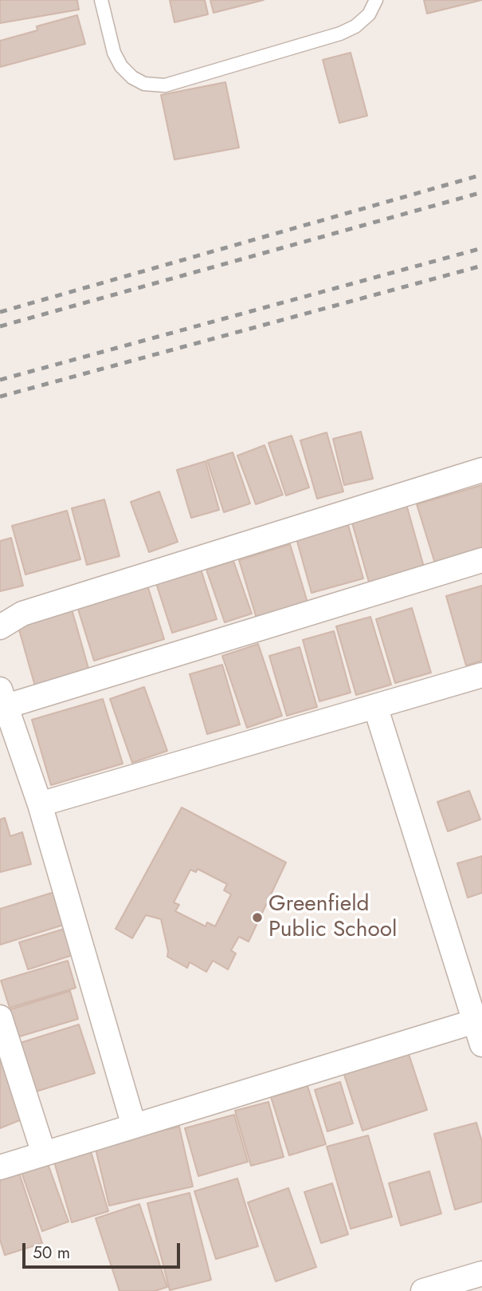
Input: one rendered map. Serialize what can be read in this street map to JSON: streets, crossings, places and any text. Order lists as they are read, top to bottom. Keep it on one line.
{"places":["Greenfield Public School"],"scale_bar":"50 m"}
